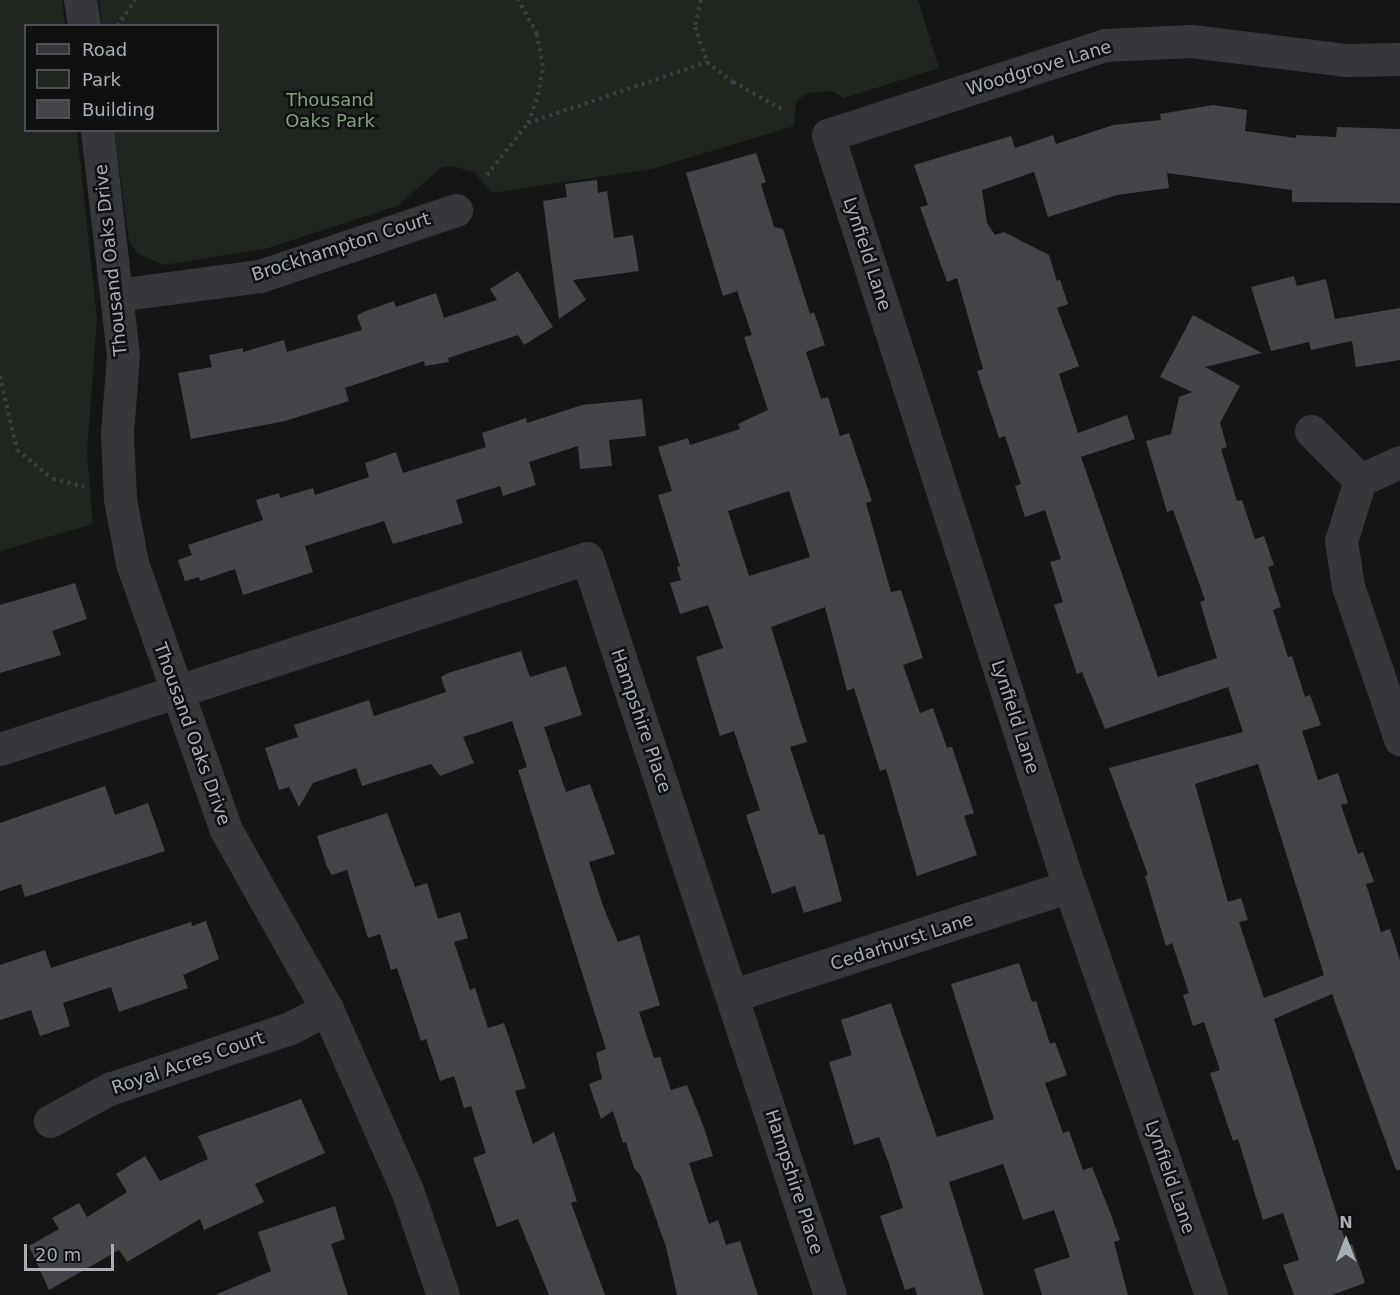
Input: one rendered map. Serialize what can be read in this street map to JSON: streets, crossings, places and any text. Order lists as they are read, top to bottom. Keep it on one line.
{"streets":{"street":["Woodgrove Lane","Brockhampton Court","Lynfield Lane","Thousand Oaks Drive","Hampshire Place","Cedarhurst Lane","Royal Acres Court"]},"crossings":[["Woodgrove Lane","Lynfield Lane"],["Brockhampton Court","Thousand Oaks Drive"],["Lynfield Lane","Cedarhurst Lane"],["Thousand Oaks Drive","Hampshire Place"],["Thousand Oaks Drive","Royal Acres Court"],["Hampshire Place","Cedarhurst Lane"]],"parks":["Thousand Oaks Park"],"legend":["Road","Park","Building"],"scale_bar":"20 m","north":"top"}
